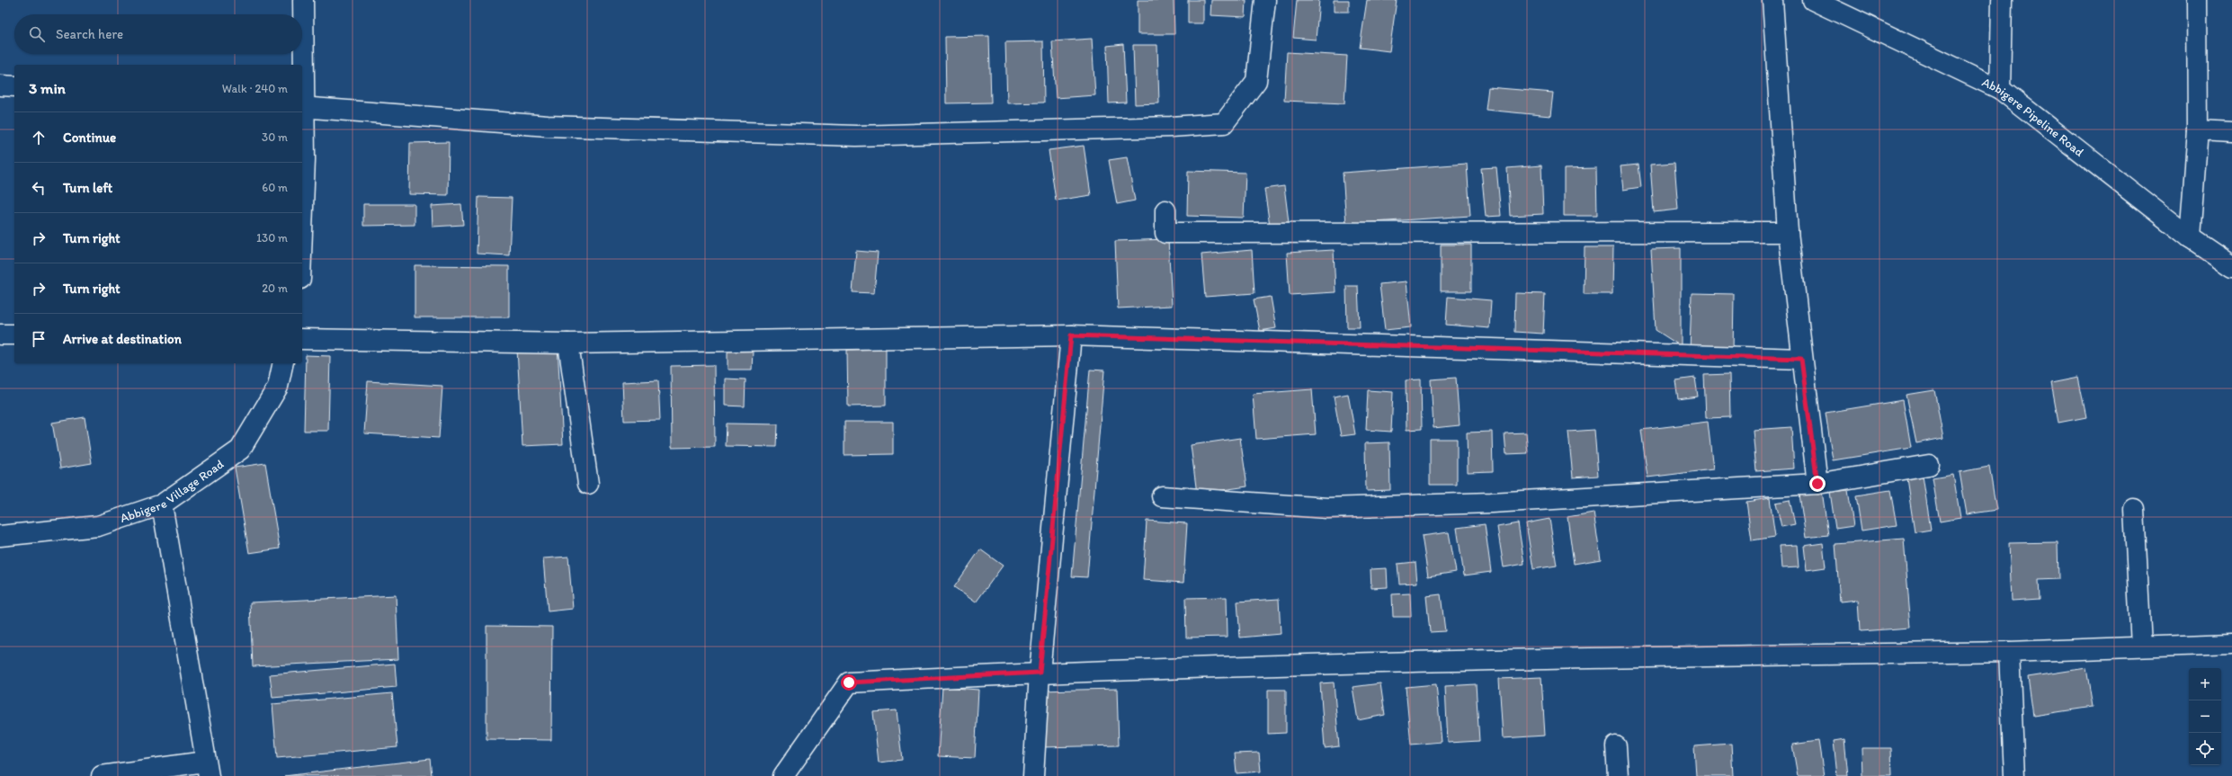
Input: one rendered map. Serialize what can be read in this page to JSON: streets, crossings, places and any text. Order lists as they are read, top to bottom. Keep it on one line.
{"streets":{"street":["Abbigere Pipeline Road","Abbigere Village Road"]},"page":{"search":"Search here","heading":["3 min","Walk · 240 m"],"list":[["Continue","30 m"],["Turn left","60 m"],["Turn right","130 m"],["Turn right","20 m"],"Arrive at destination"],"map_buttons":["+","−"]}}
